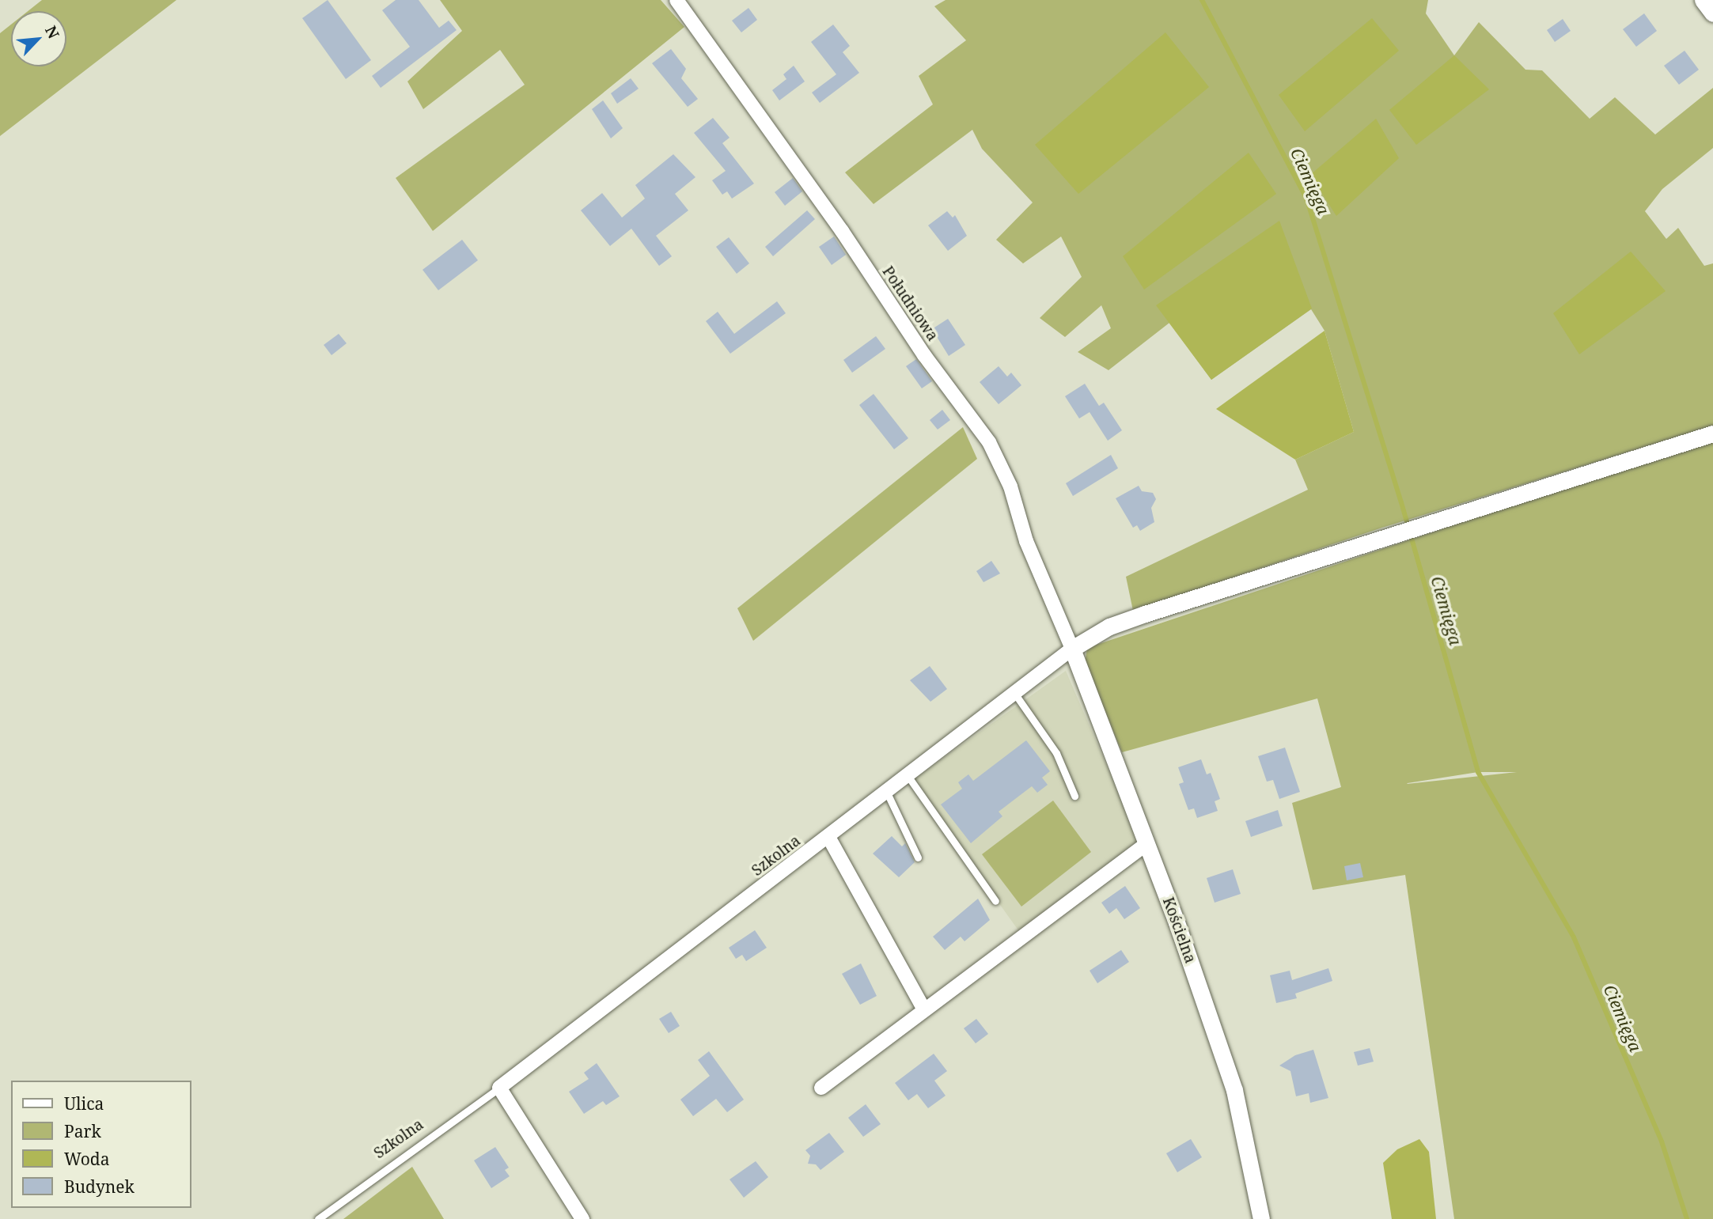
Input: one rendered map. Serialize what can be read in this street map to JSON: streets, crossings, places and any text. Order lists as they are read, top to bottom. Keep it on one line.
{"streets":{"street":["Południowa","Szkolna","Kościelna"]},"crossings":[["Południowa","Szkolna"],["Południowa","Kościelna"],["Szkolna","Kościelna"]],"water":["Ciemięga"],"legend":["Ulica","Park","Woda","Budynek"],"north":"top right"}
